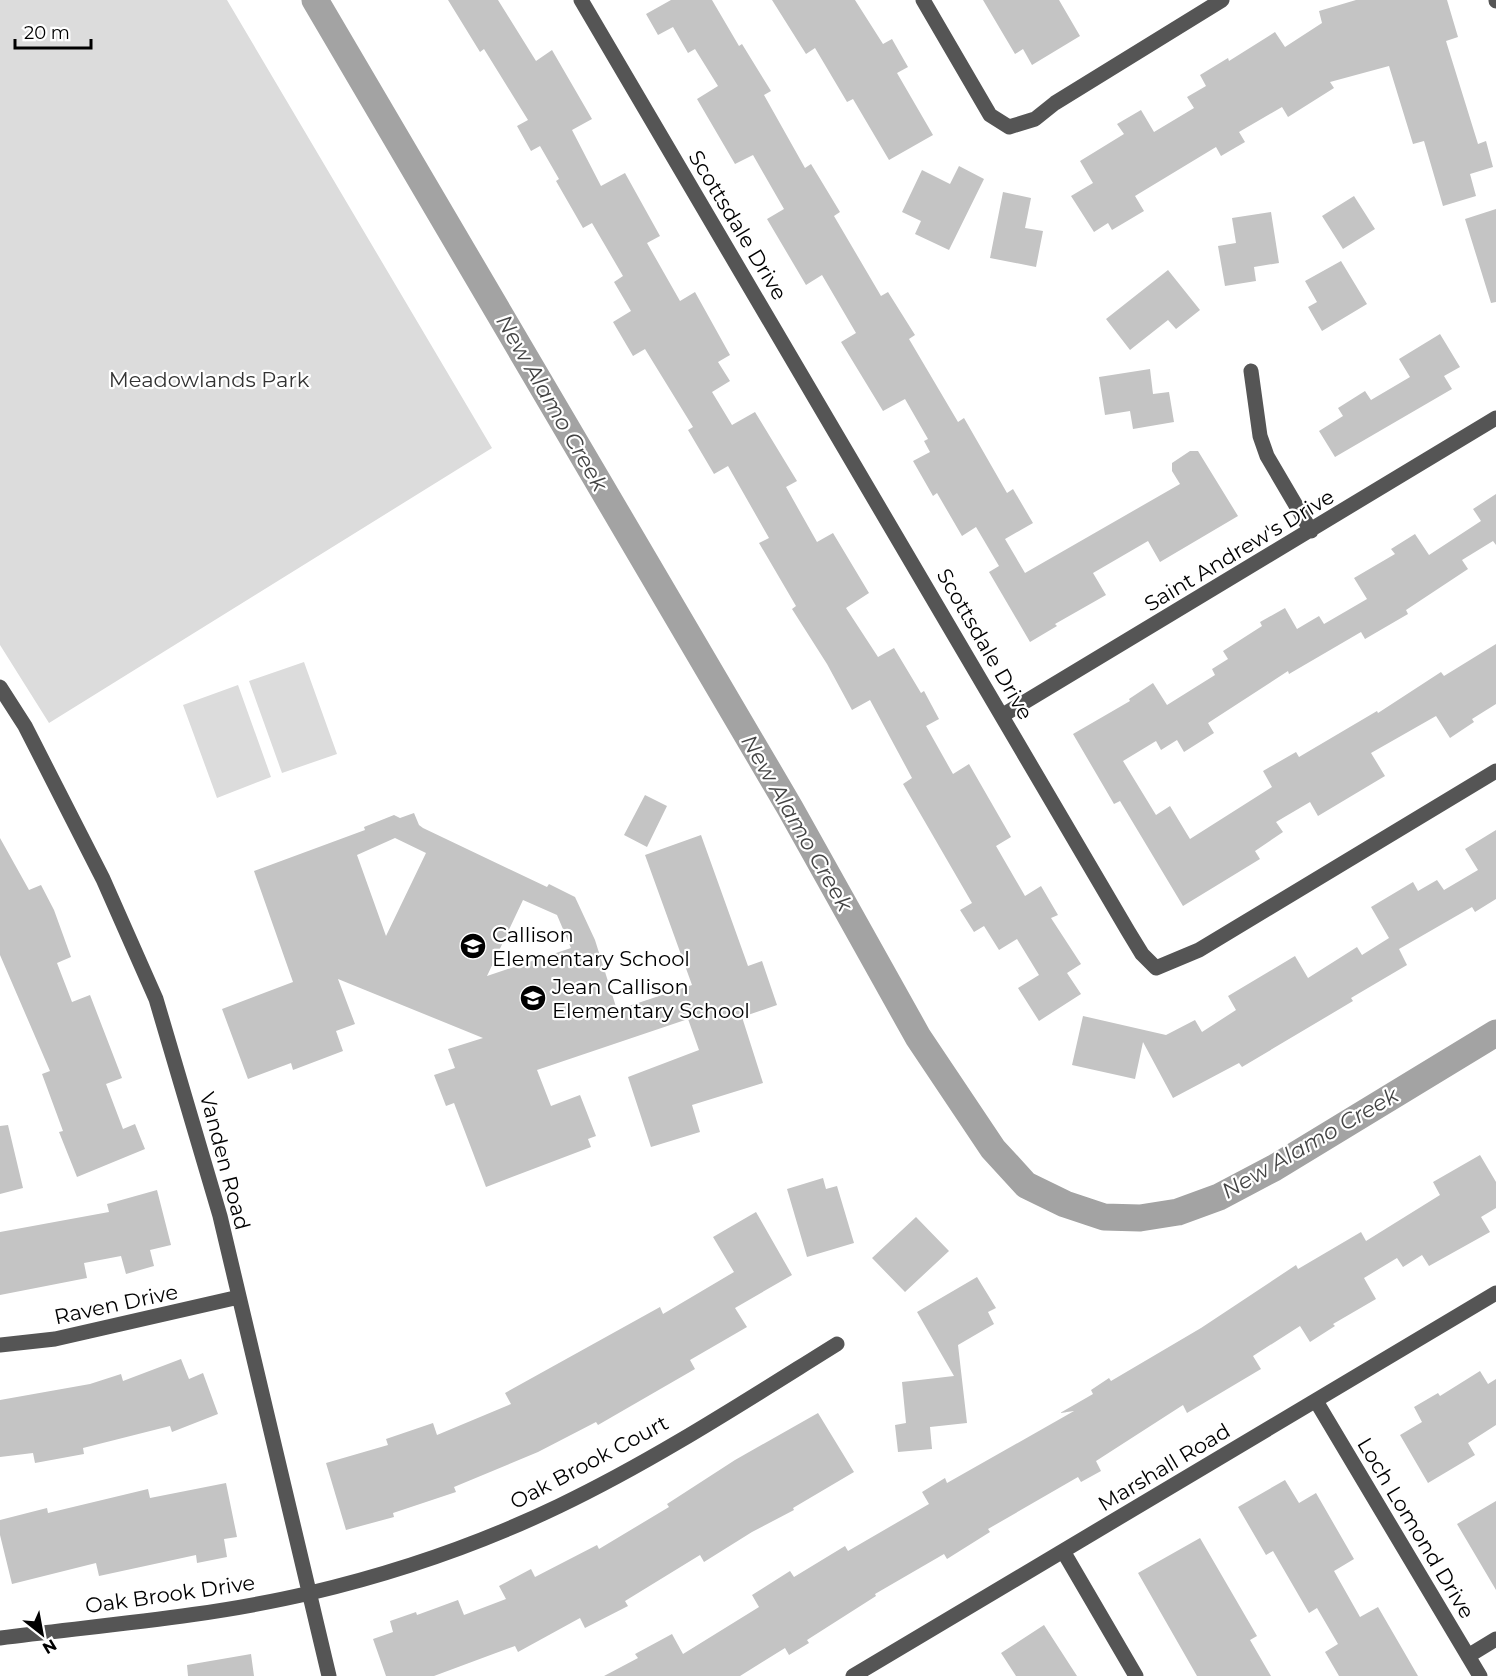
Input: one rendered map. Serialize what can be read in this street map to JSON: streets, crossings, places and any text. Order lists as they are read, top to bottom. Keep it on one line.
{"streets":{"street":["Scottsdale Drive","Saint Andrew's Drive","Vanden Road","Raven Drive","Oak Brook Court","Marshall Road","Loch Lomond Drive","Oak Brook Drive"]},"crossings":[["Scottsdale Drive","Saint Andrew's Drive"],["Vanden Road","Raven Drive"],["Vanden Road","Oak Brook Court"],["Vanden Road","Oak Brook Drive"],["Oak Brook Court","Oak Brook Drive"],["Marshall Road","Loch Lomond Drive"]],"water":["New Alamo Creek"],"parks":["Meadowlands Park"],"places":{"school or university":["Callison Elementary School","Jean Callison Elementary School"]},"scale_bar":"20 m","north":"bottom right"}
